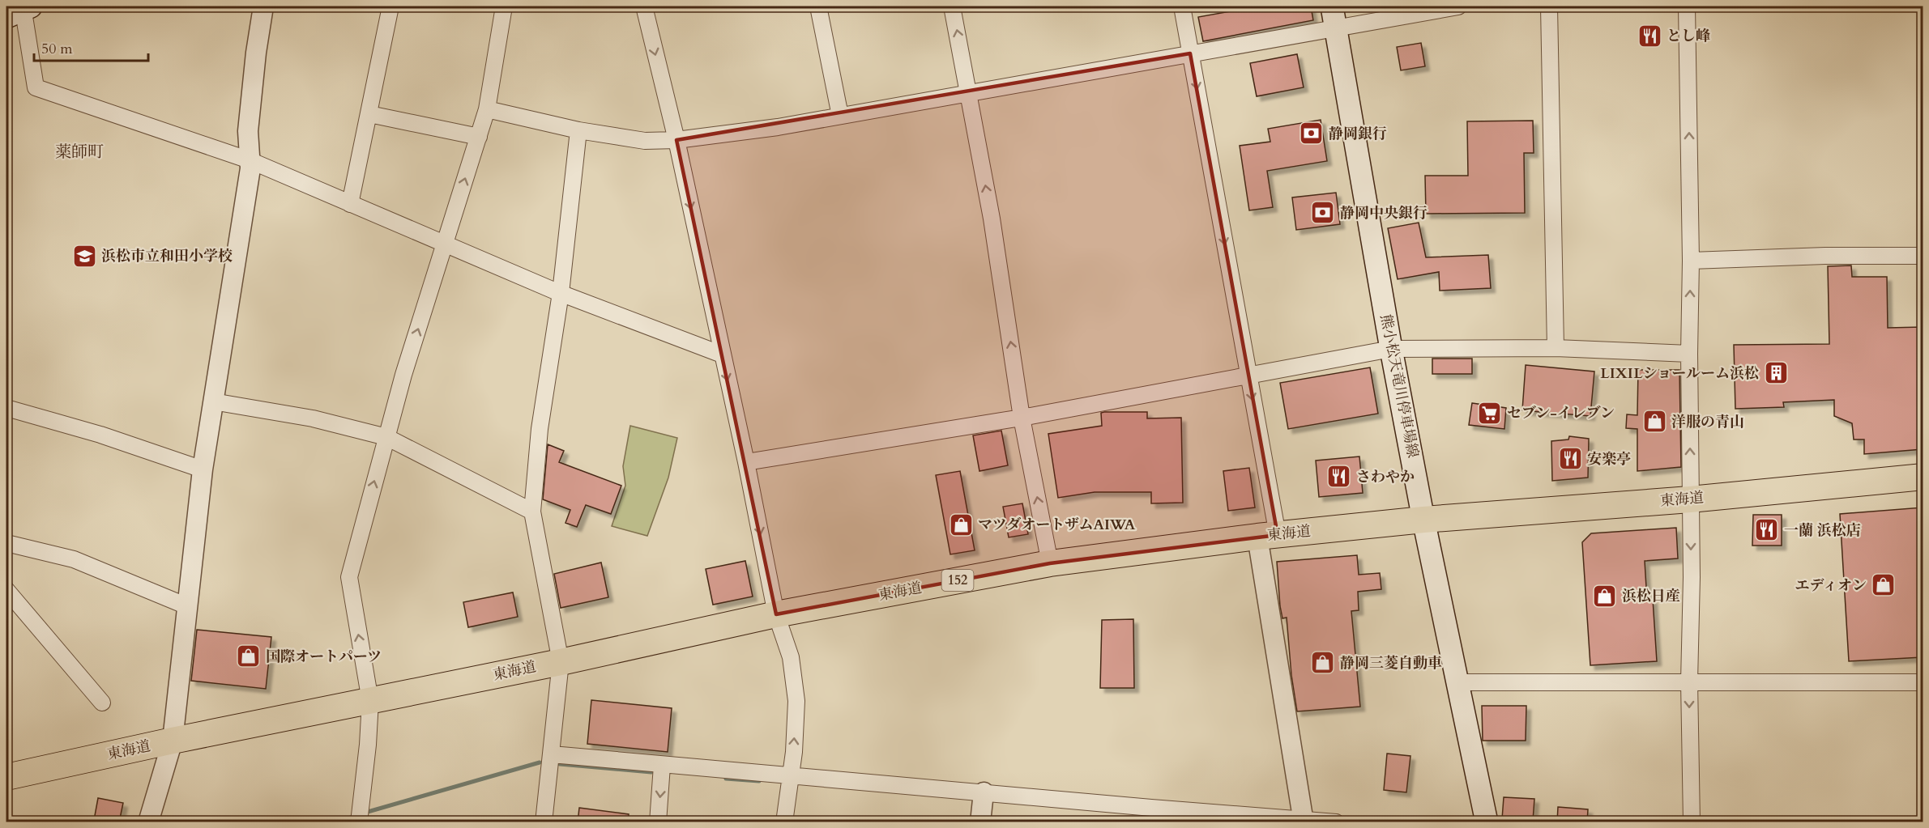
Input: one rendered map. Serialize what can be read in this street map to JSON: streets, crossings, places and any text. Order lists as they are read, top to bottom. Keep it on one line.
{"streets":{"highway":["東海道","152"],"main road":["熊小松天竜川停車場線"]},"crossings":[["熊小松天竜川停車場線","東海道"]],"districts":["薬師町"],"places":{"restaurant":["とし峰","安楽亭","さわやか","一蘭 浜松店"],"bank":["静岡銀行","静岡中央銀行"],"school or university":["浜松市立和田小学校"],"building":["LIXILショールーム浜松"],"supermarket":["セブン-イレブン"],"shop":["洋服の青山","マツダオートザムAIWA","エディオン","浜松日産","国際オートパーツ","静岡三菱自動車"]},"scale_bar":"50 m"}
